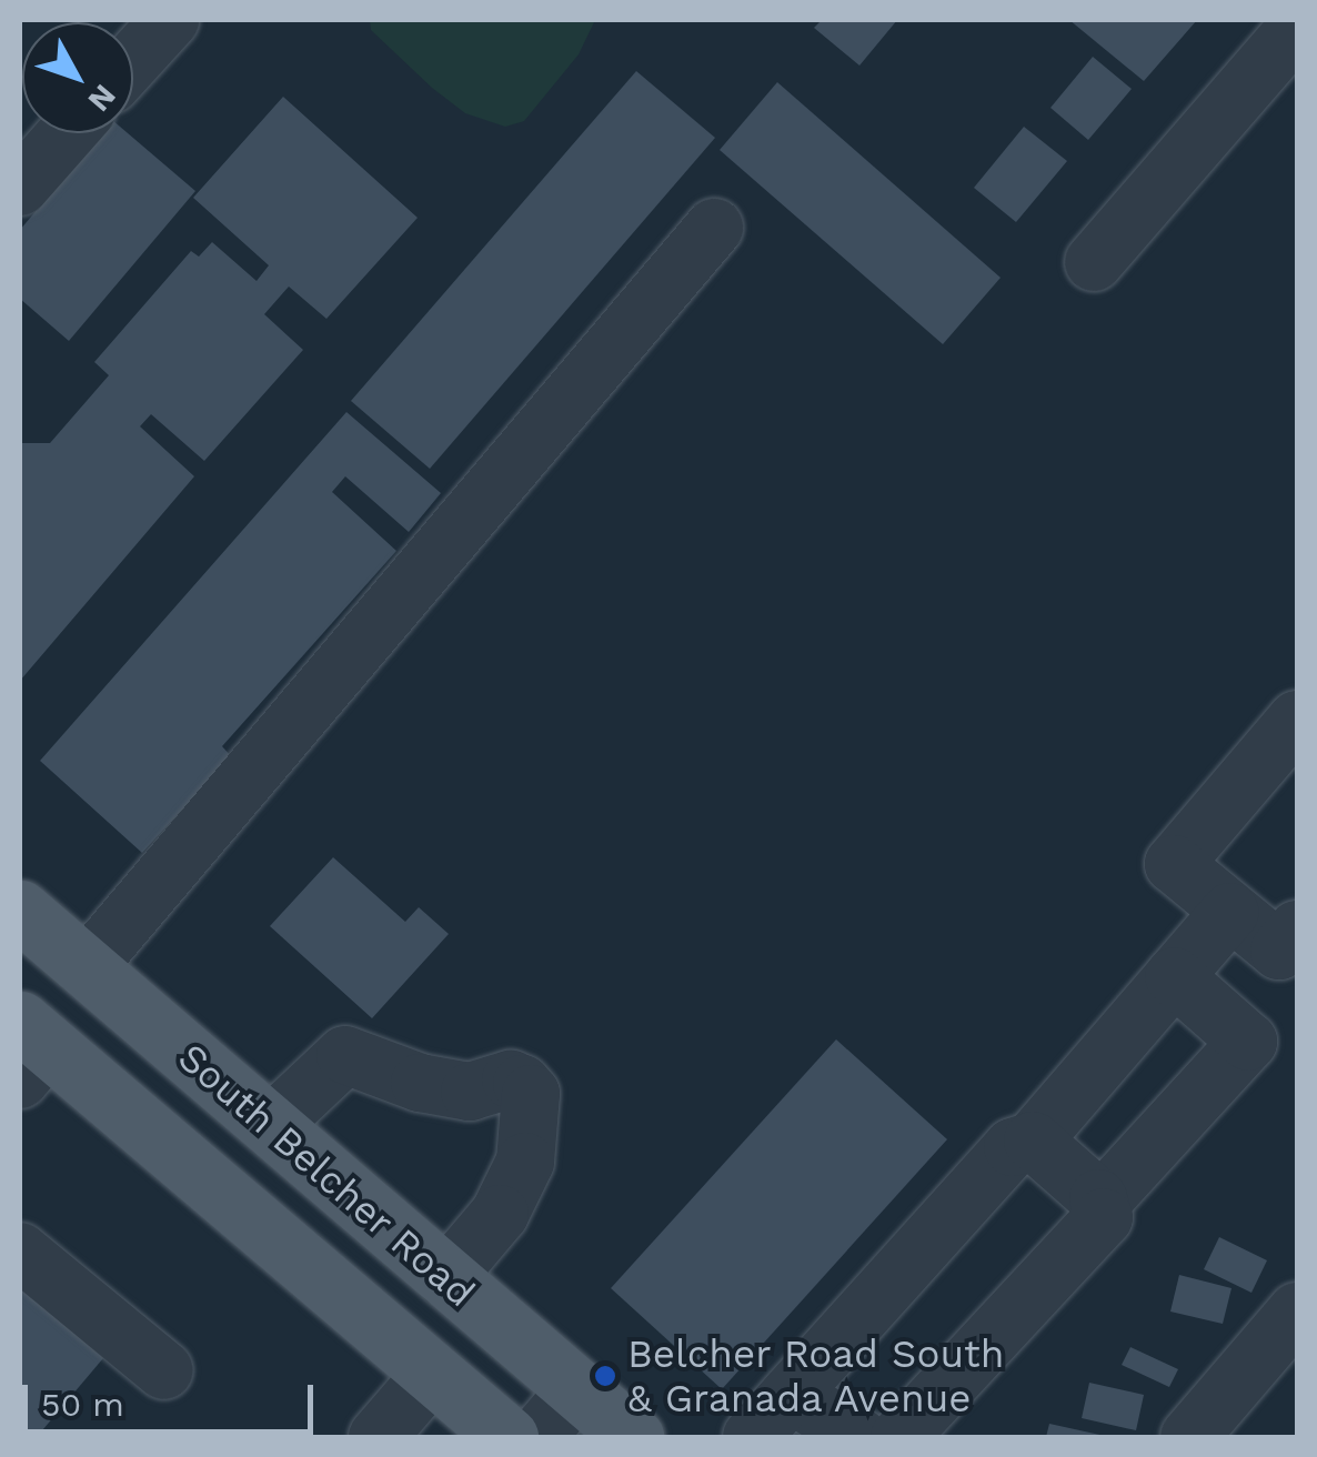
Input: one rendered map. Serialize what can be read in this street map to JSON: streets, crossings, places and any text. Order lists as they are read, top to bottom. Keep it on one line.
{"streets":{"main road":["South Belcher Road"]},"places":["Belcher Road South & Granada Avenue"],"scale_bar":"50 m","north":"bottom right"}
